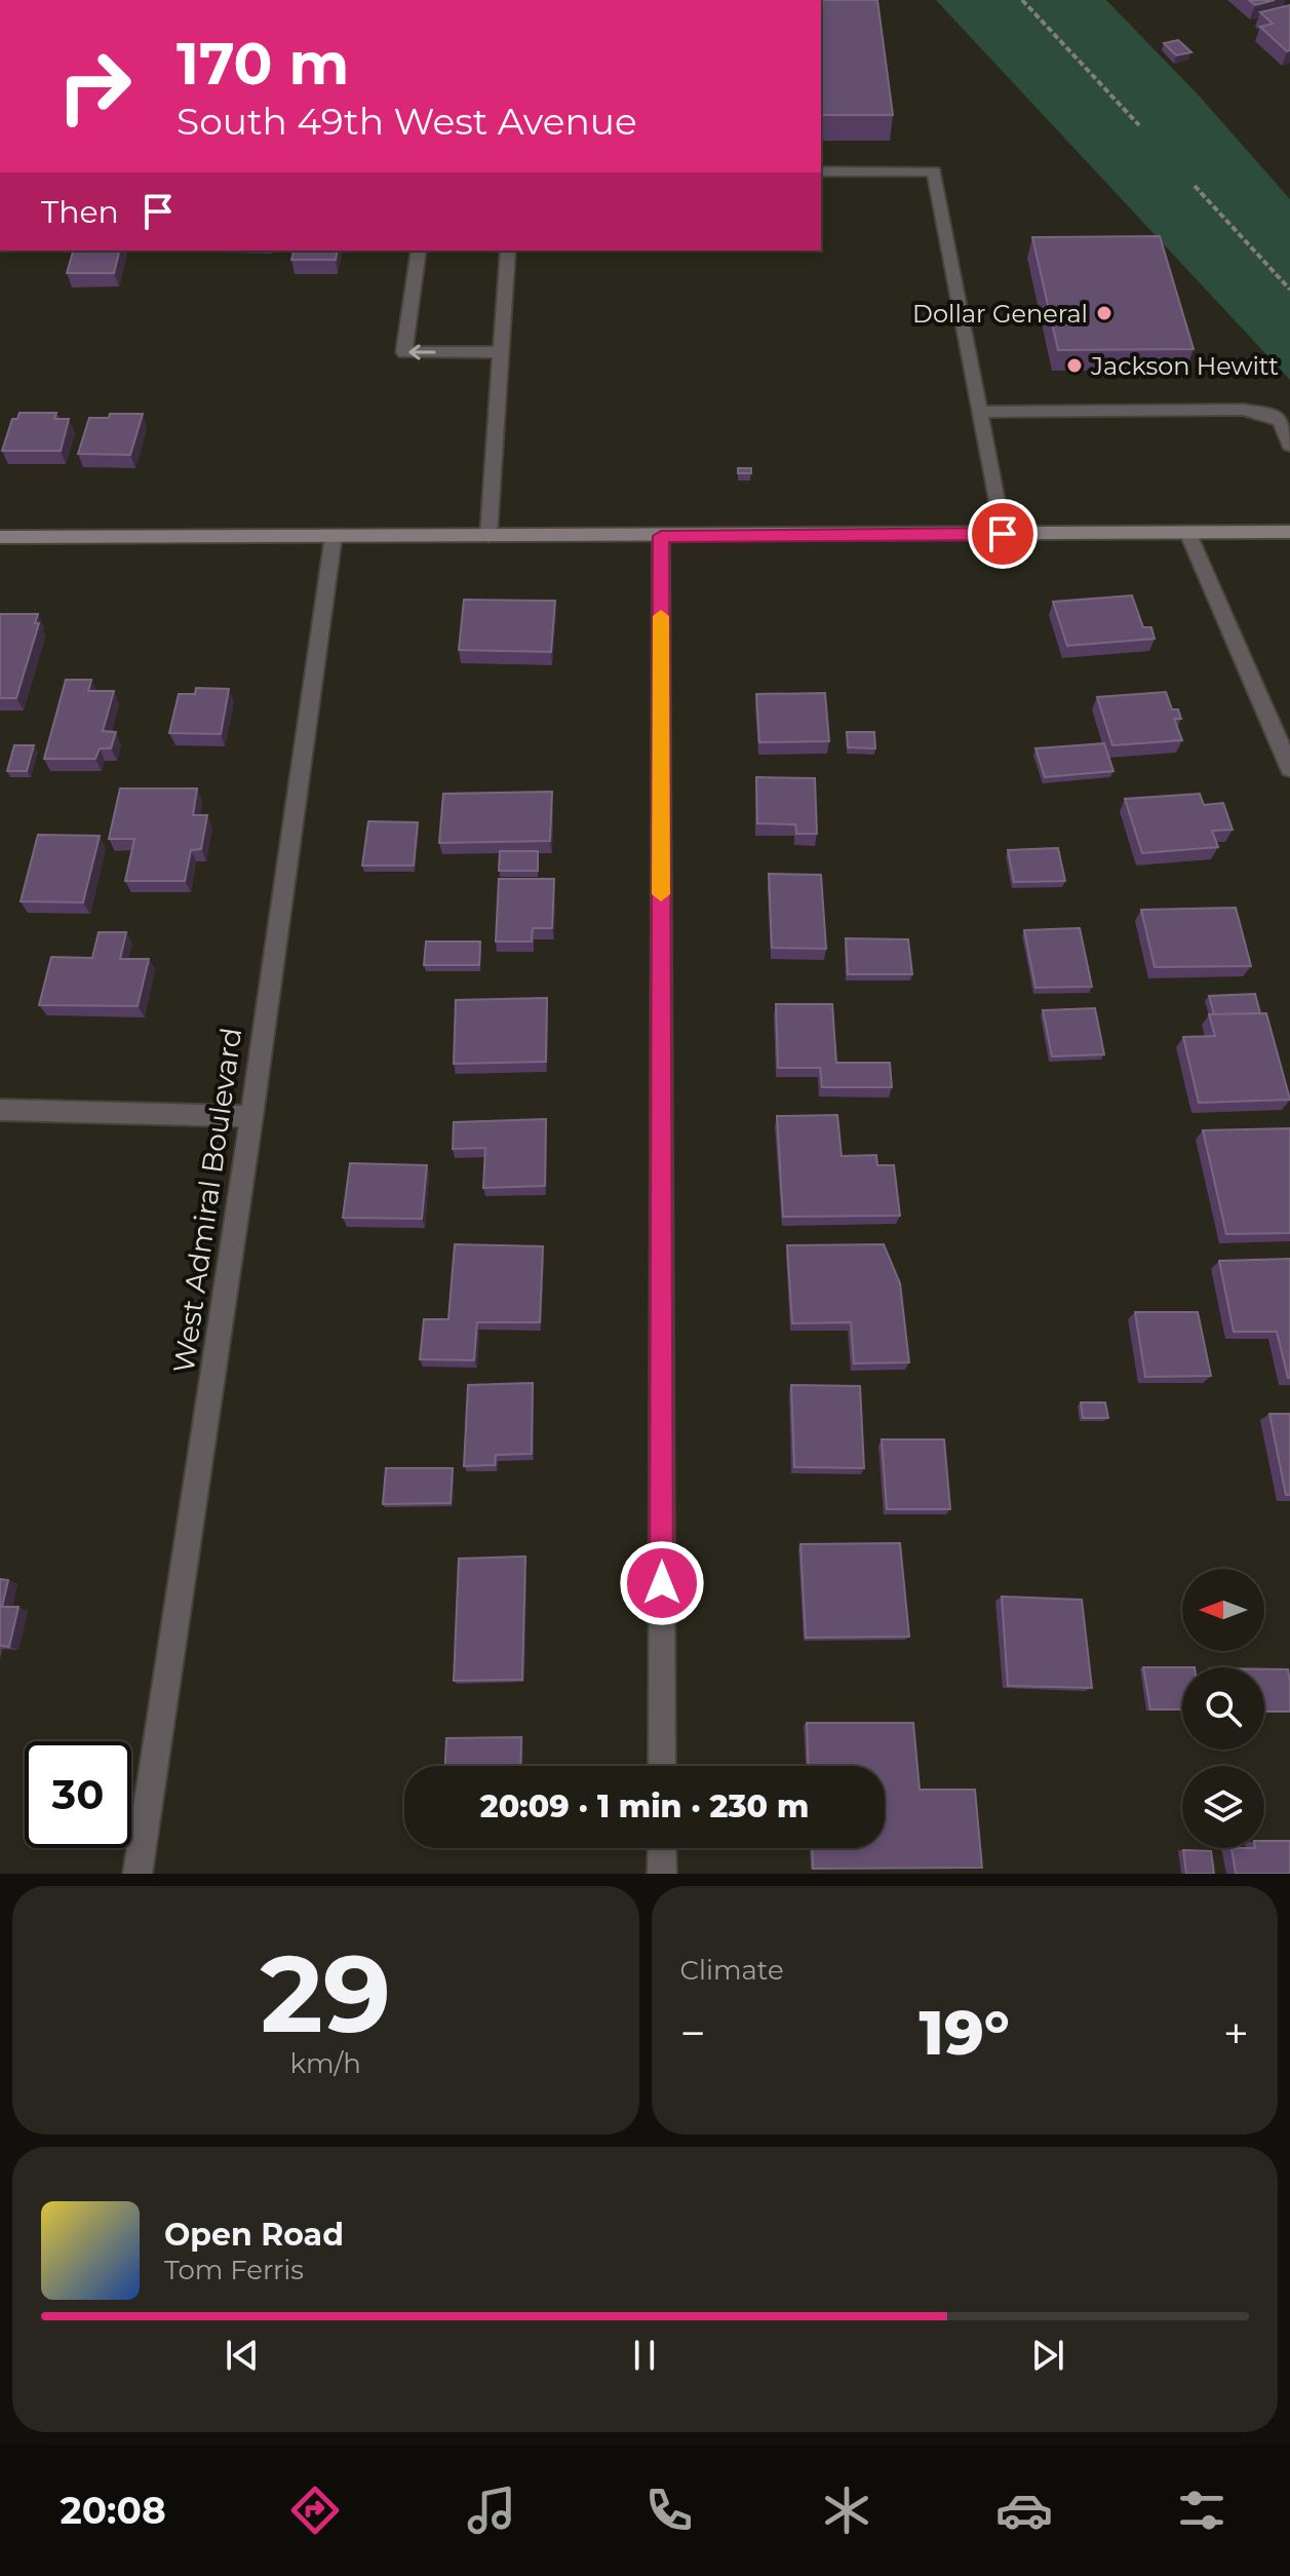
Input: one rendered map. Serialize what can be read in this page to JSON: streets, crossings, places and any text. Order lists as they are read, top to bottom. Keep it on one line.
{"streets":{"street":["West Admiral Boulevard"]},"places":["Dollar General","Jackson Hewitt"],"north":"left","page":{"turn":["170 m","South 49th West Avenue"],"then":"Then","limit":"30","trip":"20:09 · 1 min · 230 m","tile":[["29","km/h"],"Climate"],"heat":["−","19°","+"],"song":["Open Road","Tom Ferris"],"tabs":"20:08"}}
